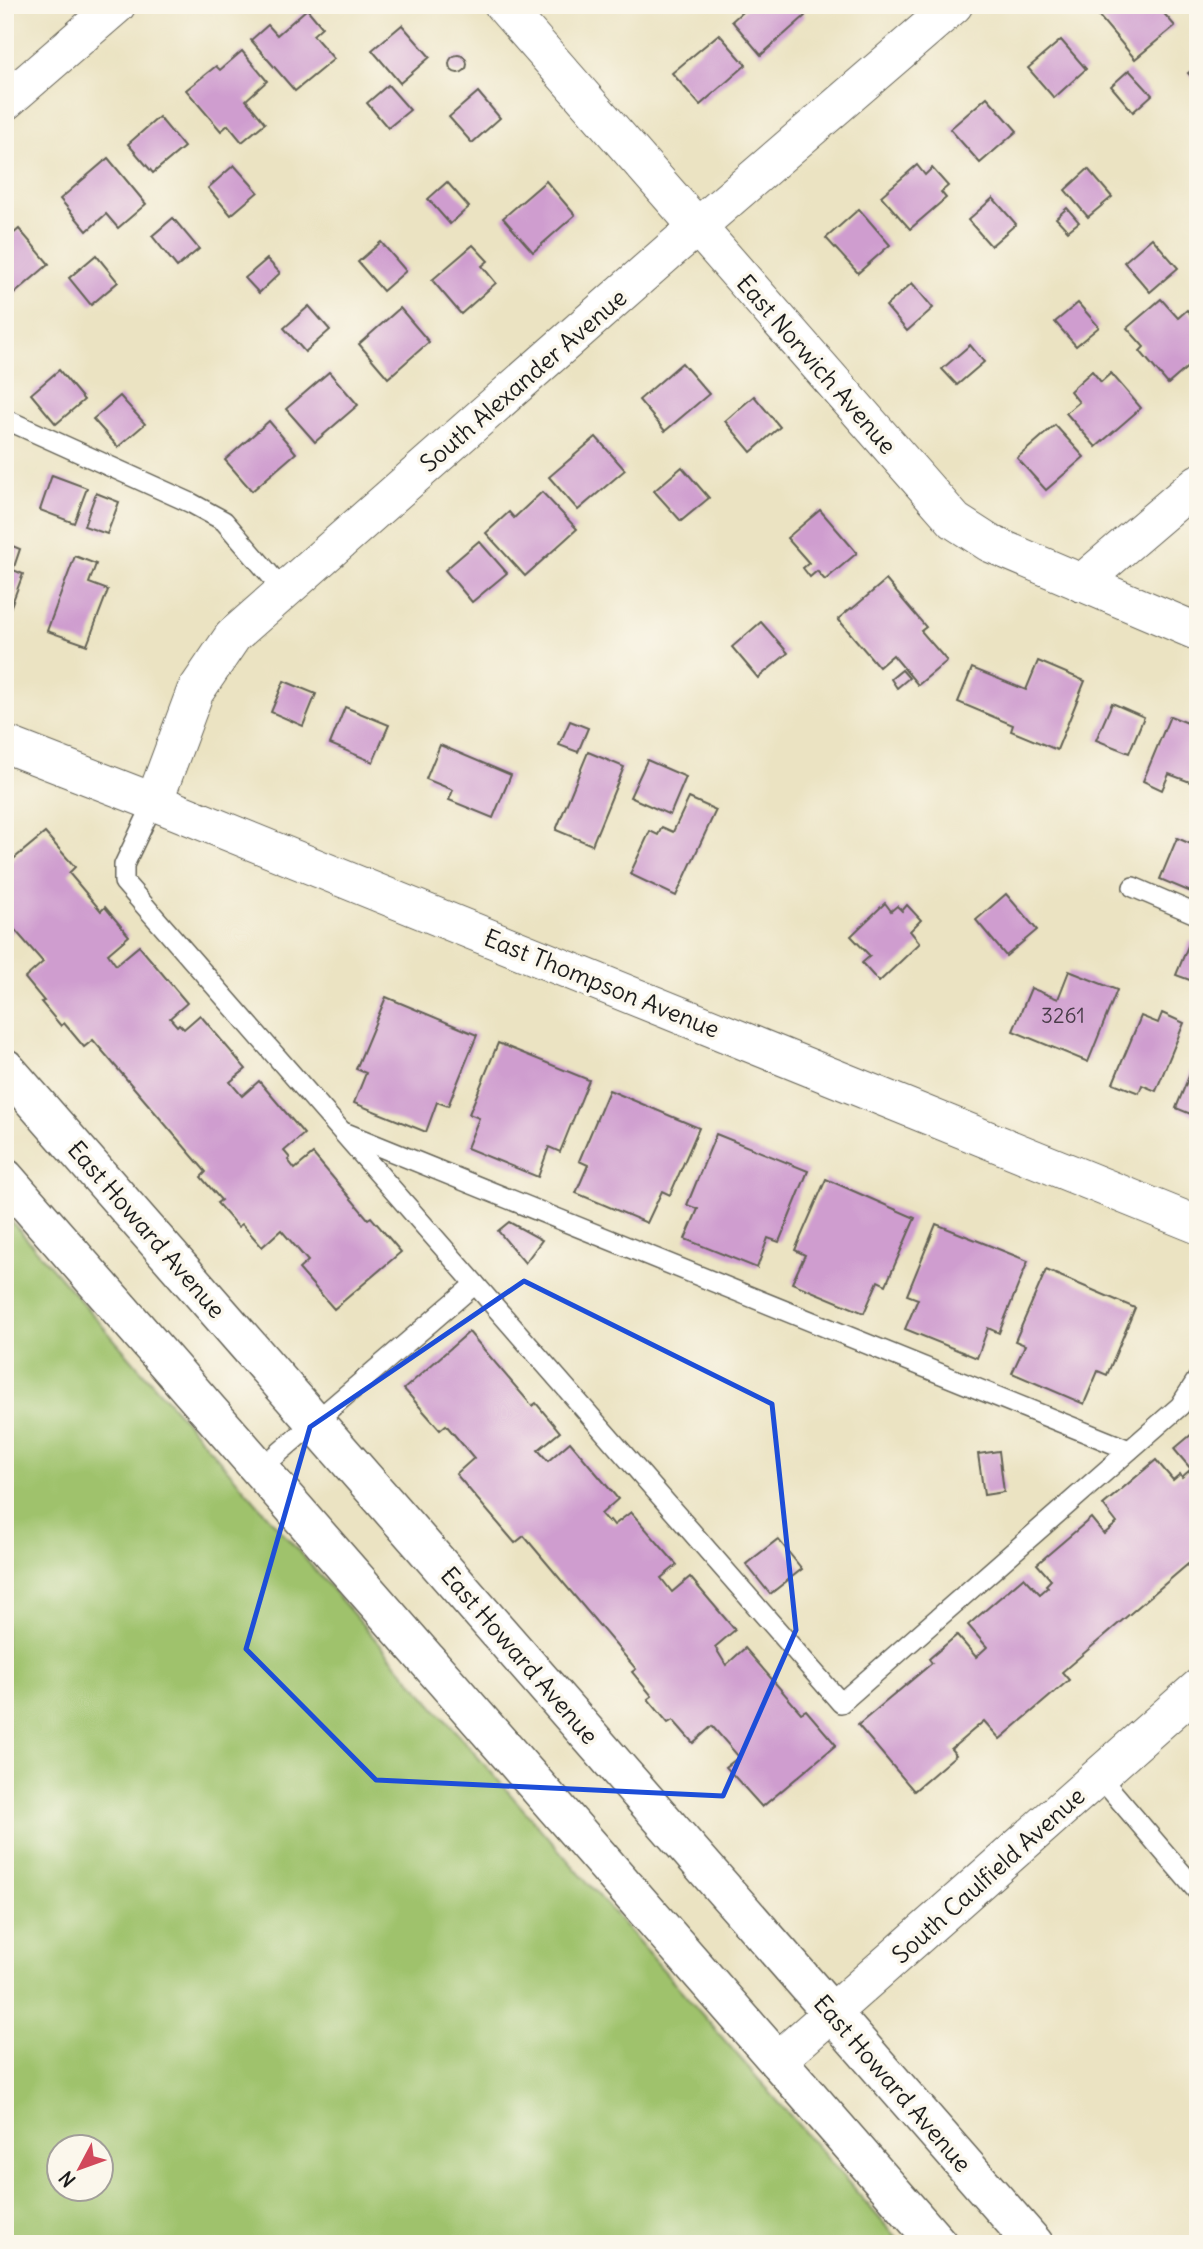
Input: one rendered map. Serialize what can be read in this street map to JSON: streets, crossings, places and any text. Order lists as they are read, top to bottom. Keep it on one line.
{"streets":{"main road":["East Howard Avenue"],"street":["East Norwich Avenue","South Alexander Avenue","East Thompson Avenue","South Caulfield Avenue"]},"crossings":[["East Norwich Avenue","South Alexander Avenue"],["South Alexander Avenue","East Thompson Avenue"],["East Howard Avenue","South Caulfield Avenue"]],"house_numbers":["3261"],"north":"bottom left"}
